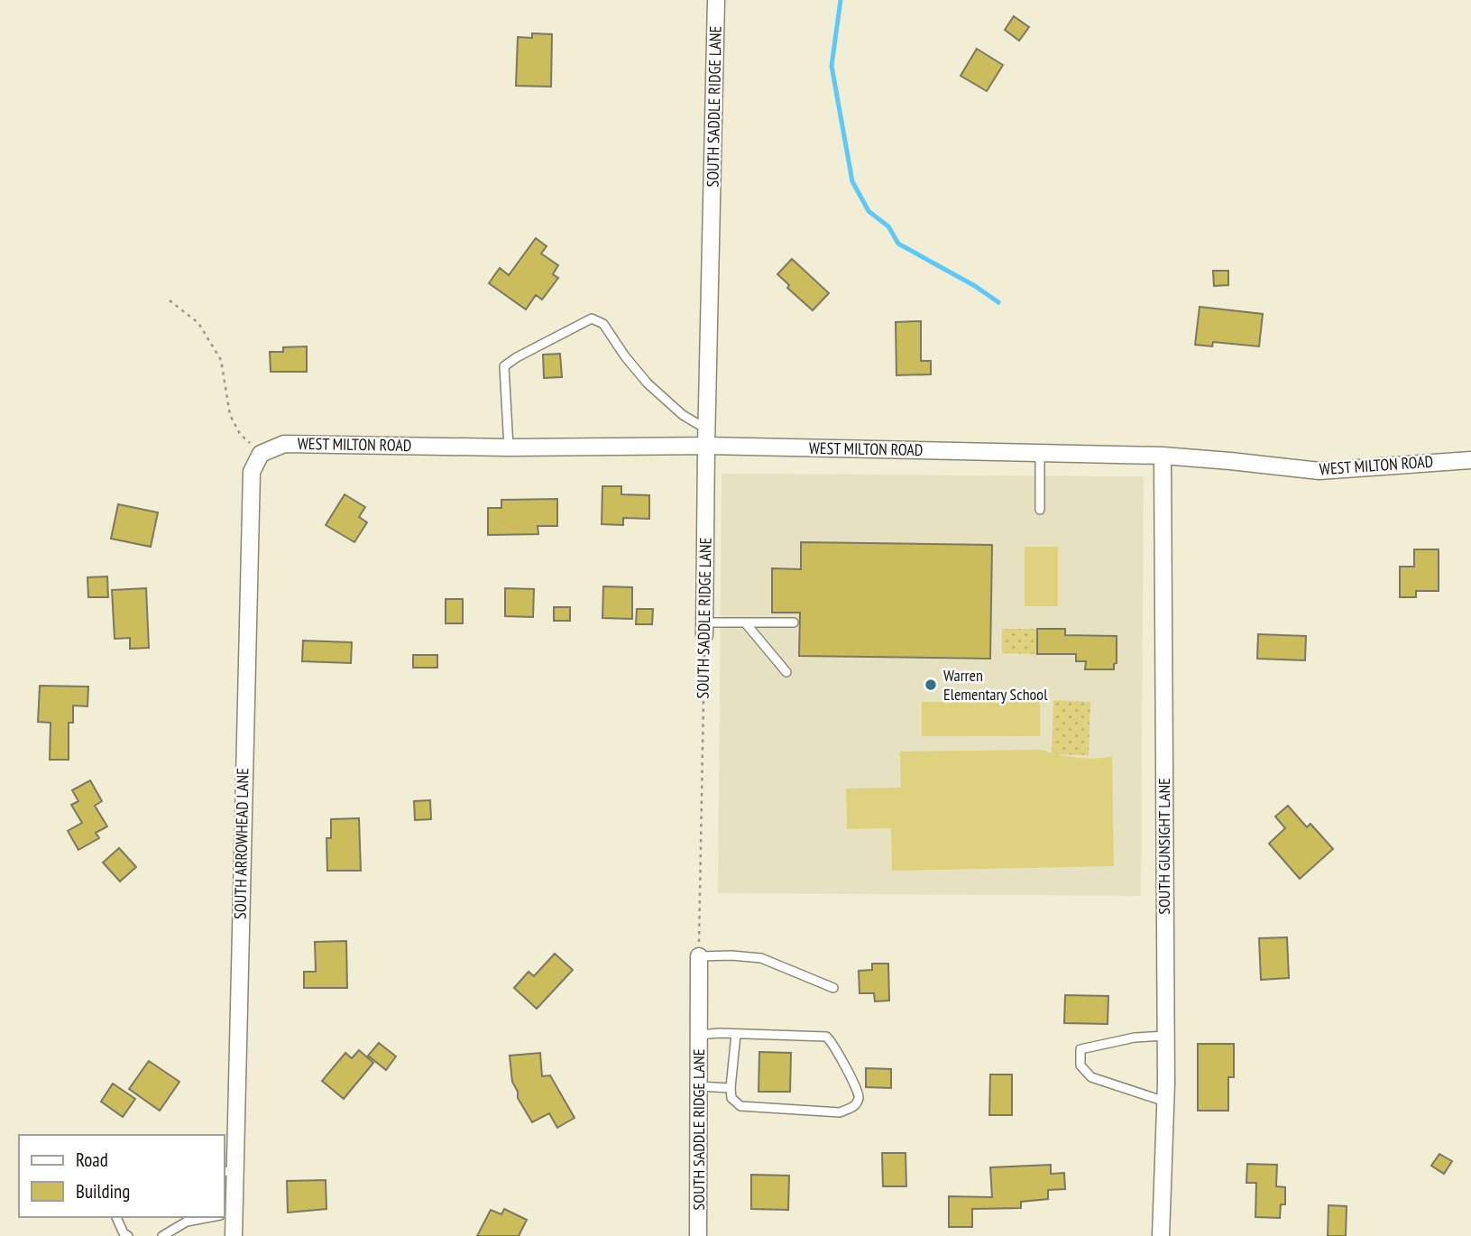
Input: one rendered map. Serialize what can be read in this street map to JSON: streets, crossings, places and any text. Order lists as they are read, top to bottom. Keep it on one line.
{"streets":{"street":["SOUTH SADDLE RIDGE LANE","WEST MILTON ROAD","SOUTH ARROWHEAD LANE","SOUTH GUNSIGHT LANE"]},"crossings":[["SOUTH SADDLE RIDGE LANE","WEST MILTON ROAD"],["WEST MILTON ROAD","SOUTH ARROWHEAD LANE"],["WEST MILTON ROAD","SOUTH GUNSIGHT LANE"]],"places":["Warren Elementary School"],"legend":["Road","Building"]}
